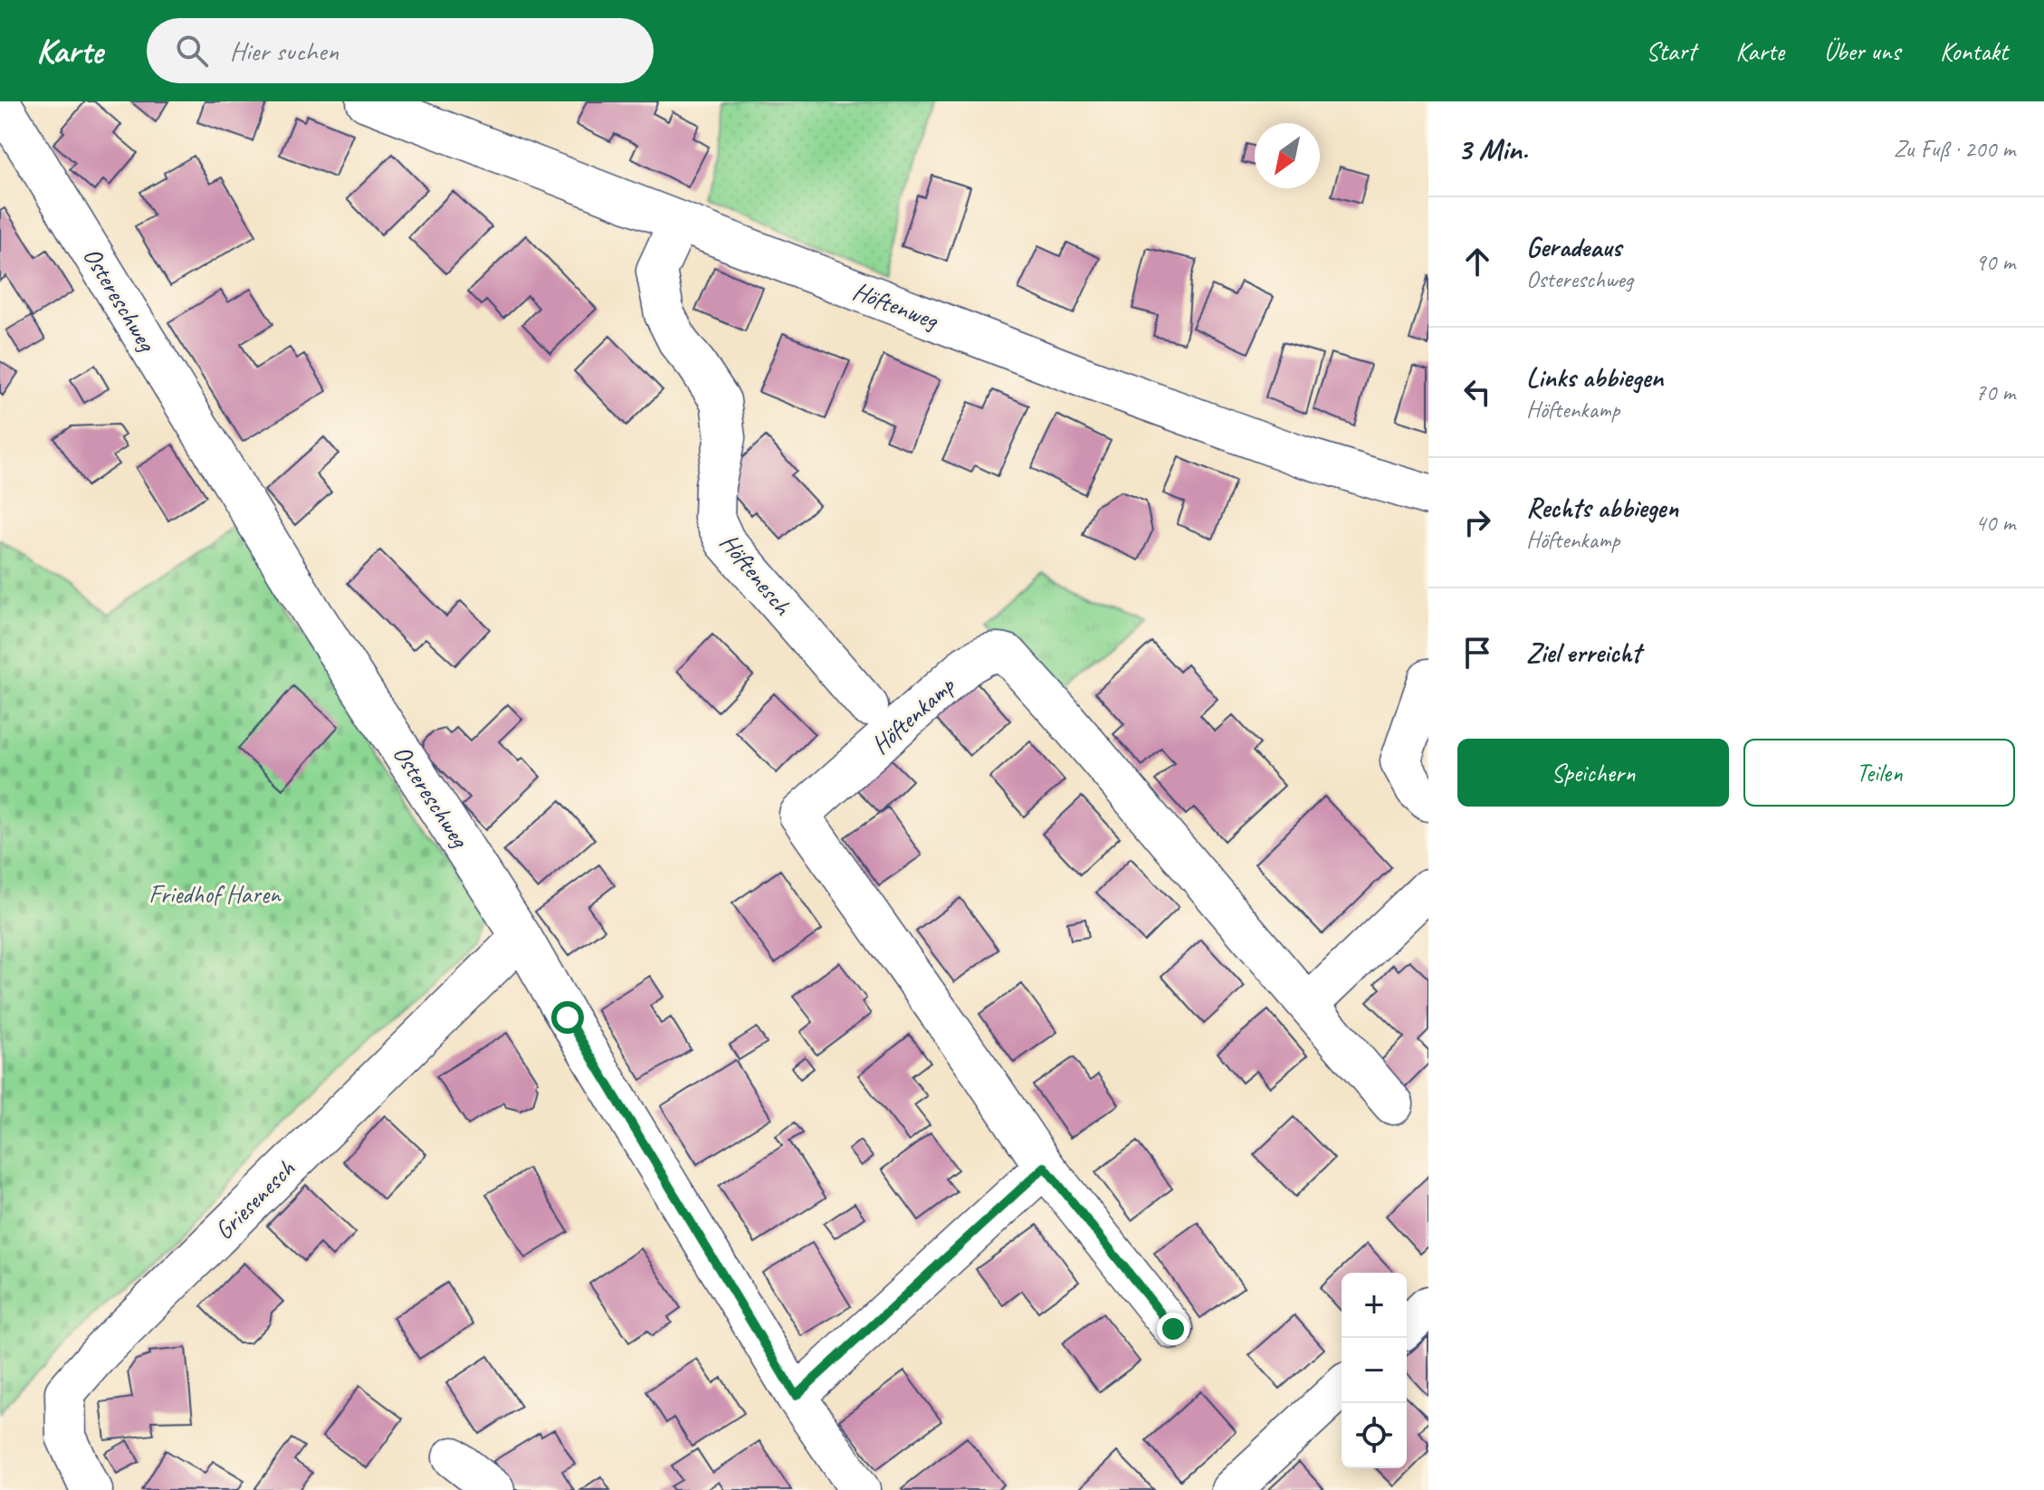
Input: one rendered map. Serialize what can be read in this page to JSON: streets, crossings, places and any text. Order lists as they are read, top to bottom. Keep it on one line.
{"streets":{"street":["Ostereschweg","Höftenweg","Höftenesch","Höftenkamp","Griesenesch"]},"crossings":[["Ostereschweg","Griesenesch"],["Höftenweg","Höftenesch"]],"parks":["Friedhof Haren"],"north":"bottom left","page":{"header":"Karte","search":"Hier suchen","nav":["Start","Karte","Über uns","Kontakt"],"heading":["3 Min.","Zu Fuß · 200 m"],"list":[["Geradeaus","Ostereschweg","90 m"],["Links abbiegen","Höftenkamp","70 m"],["Rechts abbiegen","Höftenkamp","40 m"],"Ziel erreicht"],"buttons":["Speichern","Teilen"],"map_buttons":["+","−"]}}
